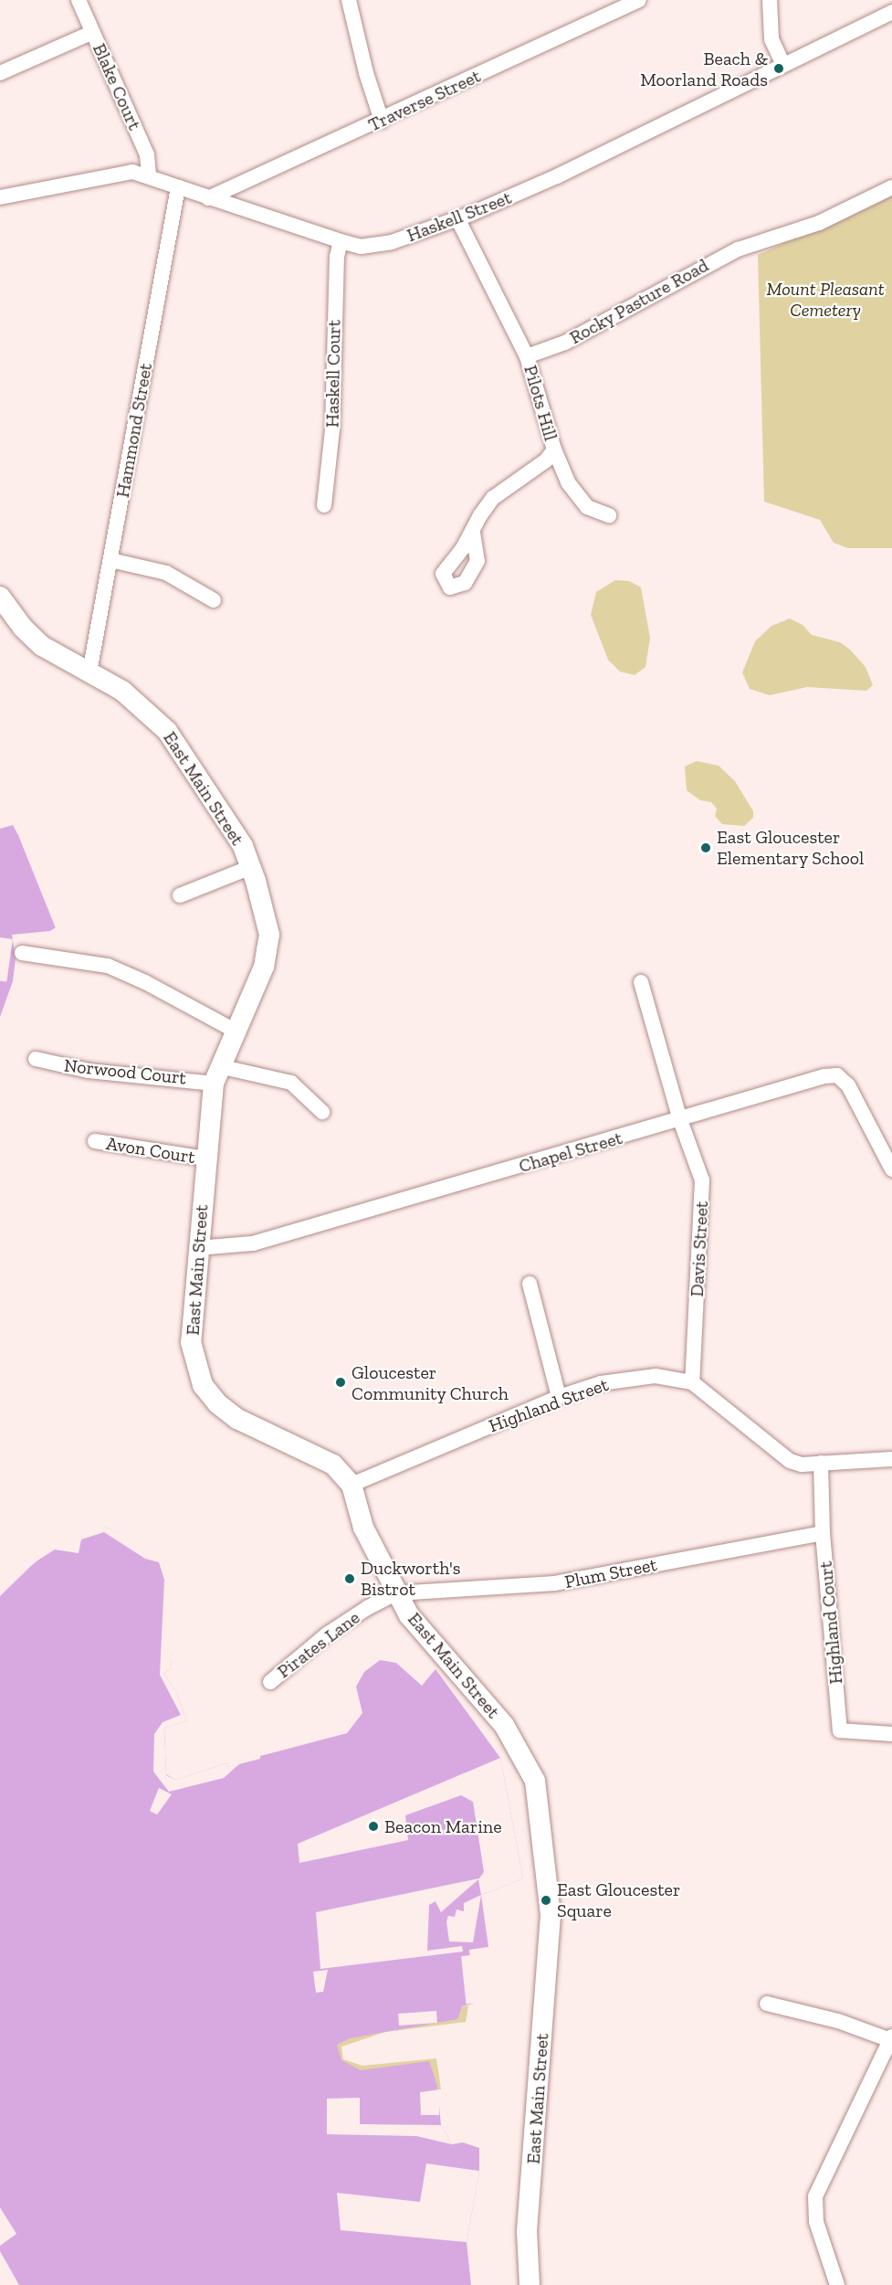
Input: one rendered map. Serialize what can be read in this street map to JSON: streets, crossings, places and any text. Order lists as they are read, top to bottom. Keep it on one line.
{"streets":{"main road":["East Main Street"],"street":["Blake Court","Traverse Street","Haskell Street","Rocky Pasture Road","Haskell Court","Pilots Hill","Hammond Street","Norwood Court","Avon Court","Chapel Street","Davis Street","Highland Street","Plum Street","Highland Court","Pirates Lane"]},"crossings":[["Blake Court","Haskell Street"],["Traverse Street","Haskell Street"],["Haskell Street","Haskell Court"],["Haskell Street","Hammond Street"],["Rocky Pasture Road","Pilots Hill"],["Hammond Street","East Main Street"],["East Main Street","Norwood Court"],["East Main Street","Avon Court"],["East Main Street","Chapel Street"],["East Main Street","Highland Street"],["East Main Street","Plum Street"],["East Main Street","Pirates Lane"],["Chapel Street","Davis Street"],["Davis Street","Highland Street"],["Highland Street","Highland Court"],["Plum Street","Highland Court"],["Plum Street","Pirates Lane"]],"parks":["Mount Pleasant Cemetery"],"places":["Beach & Moorland Roads","East Gloucester Elementary School","Gloucester Community Church","Duckworth's Bistrot","Beacon Marine","East Gloucester Square"]}
